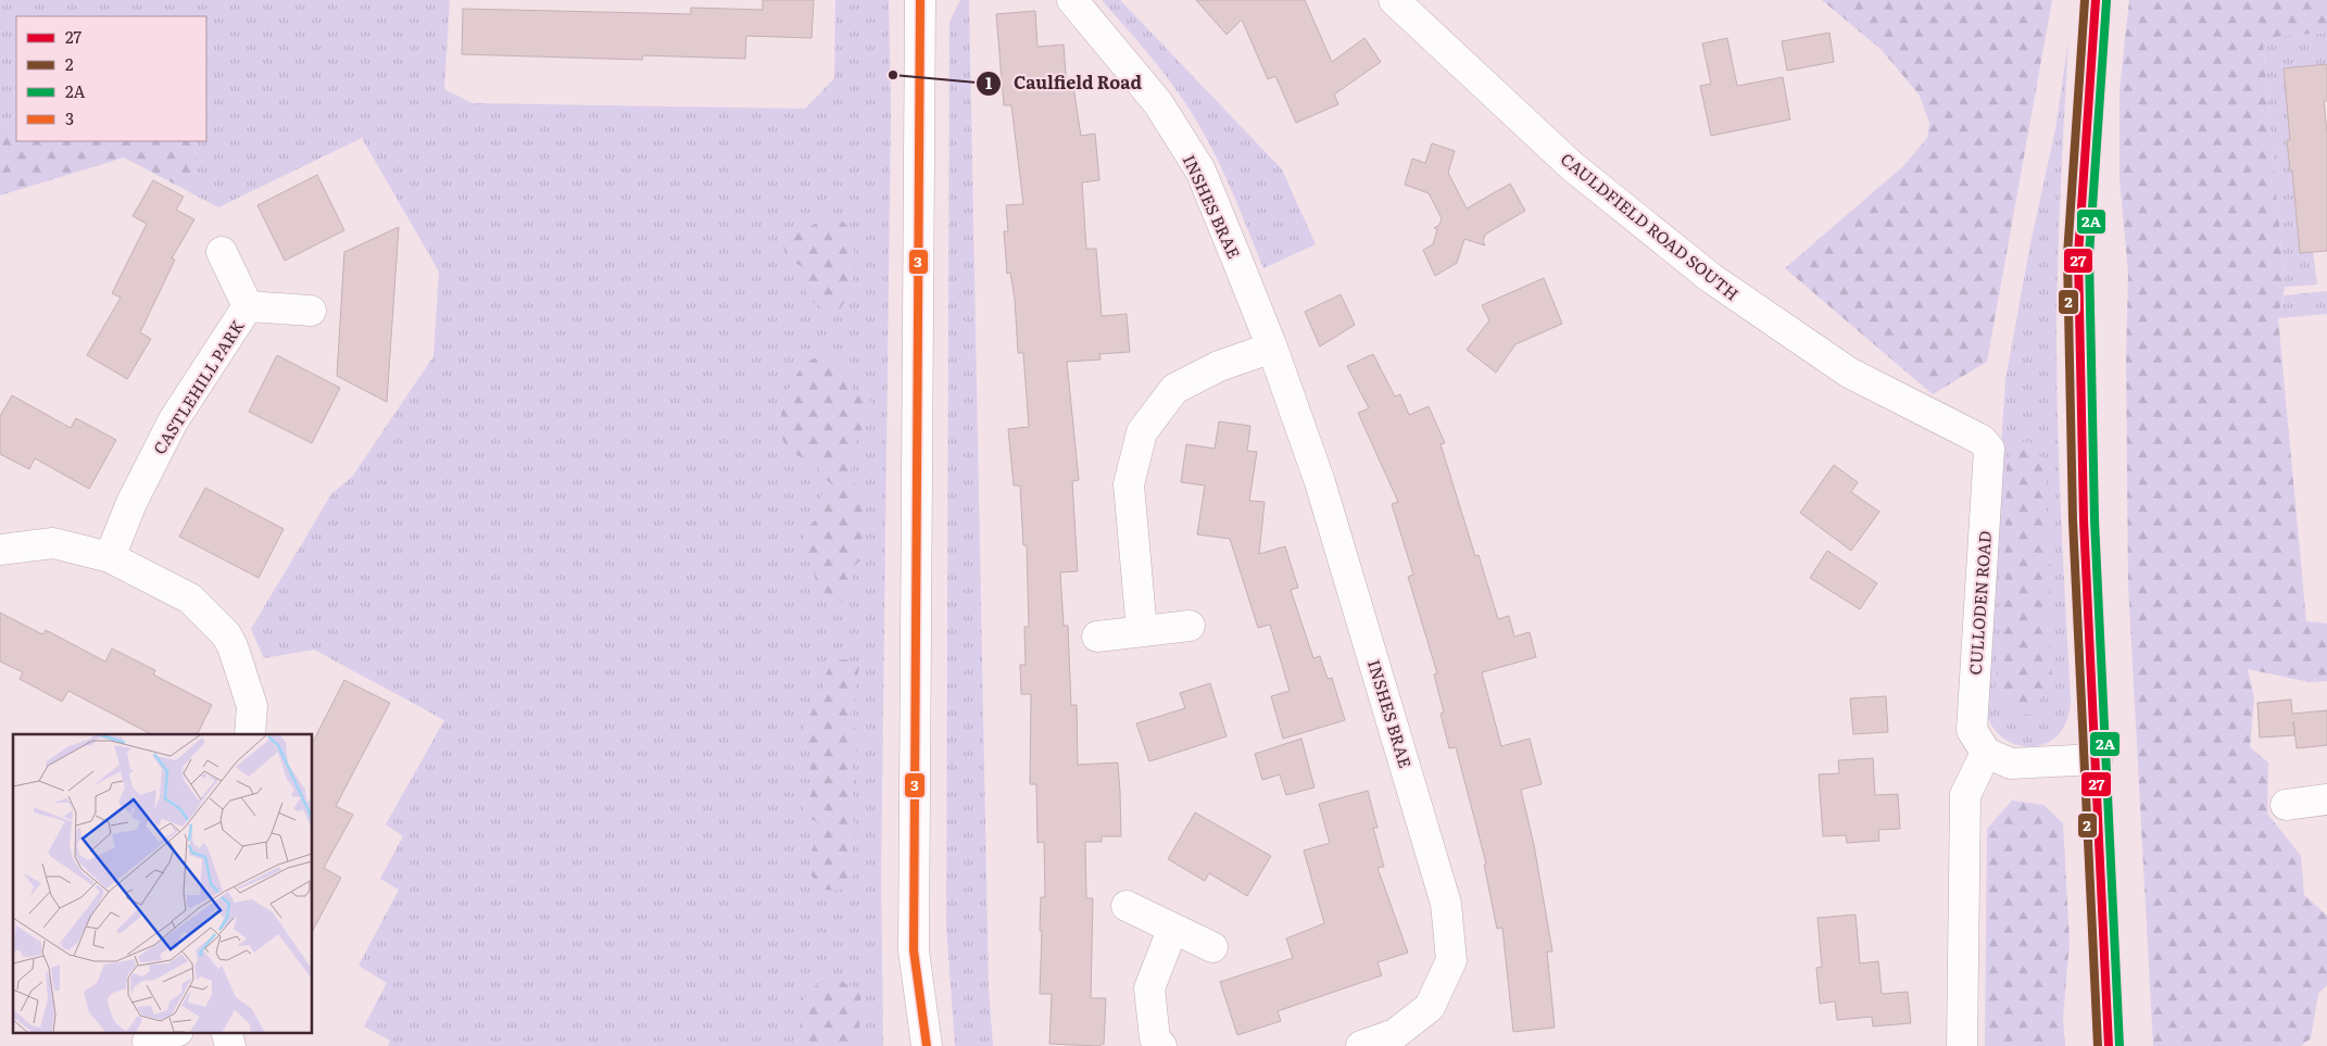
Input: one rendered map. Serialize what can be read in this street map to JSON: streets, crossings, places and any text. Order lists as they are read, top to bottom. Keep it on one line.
{"streets":{"street":["INSHES BRAE","CAULDFIELD ROAD SOUTH","CASTLEHILL PARK","CULLODEN ROAD"]},"crossings":[["CAULDFIELD ROAD SOUTH","CULLODEN ROAD"]],"places":["Caulfield Road"],"lines":["transit line 27","transit line 2","transit line 3","transit line 2A"],"legend":["27","2","2A","3"]}
